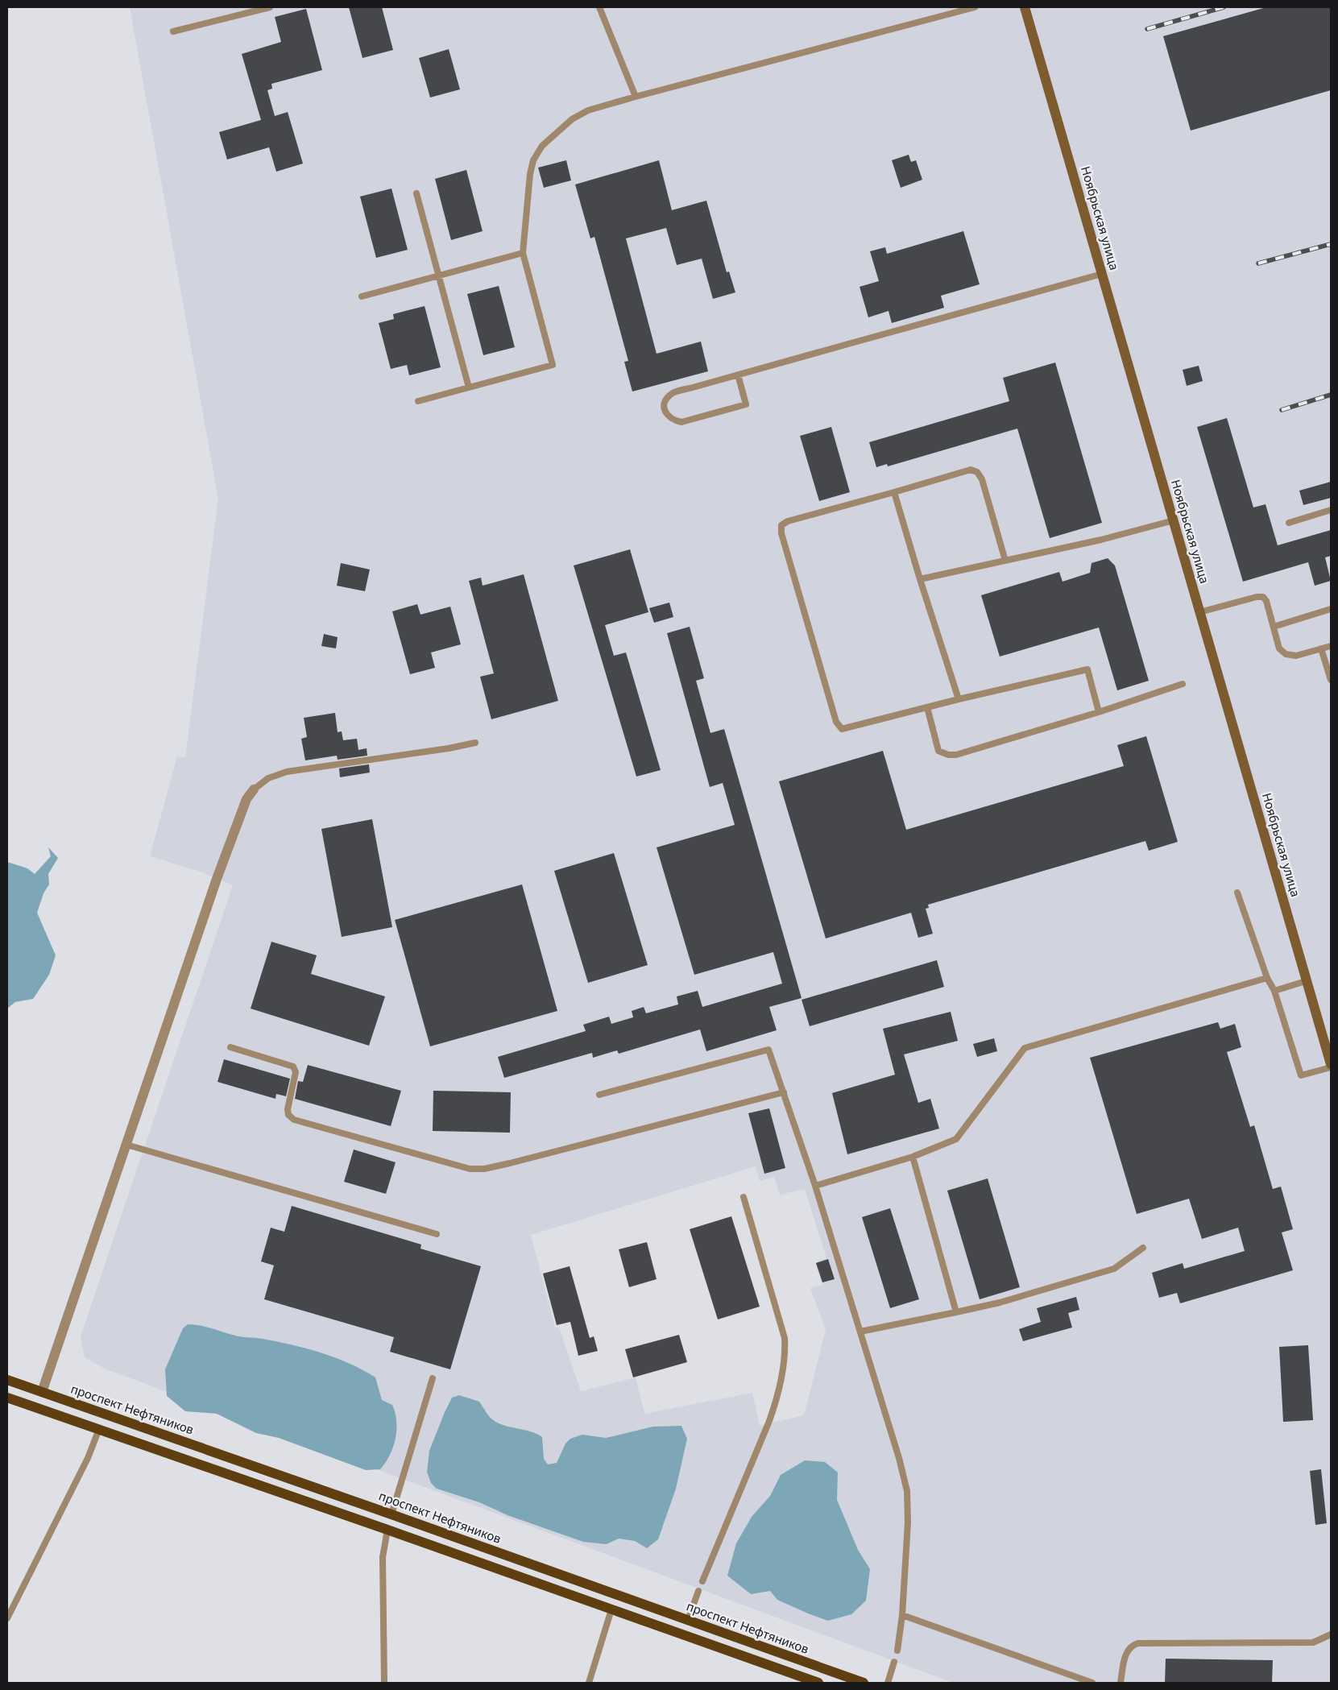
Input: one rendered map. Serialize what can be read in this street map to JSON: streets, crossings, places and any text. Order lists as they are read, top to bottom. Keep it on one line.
{"streets":{"main road":["Ноябрьская улица","проспект Нефтяников"]}}
